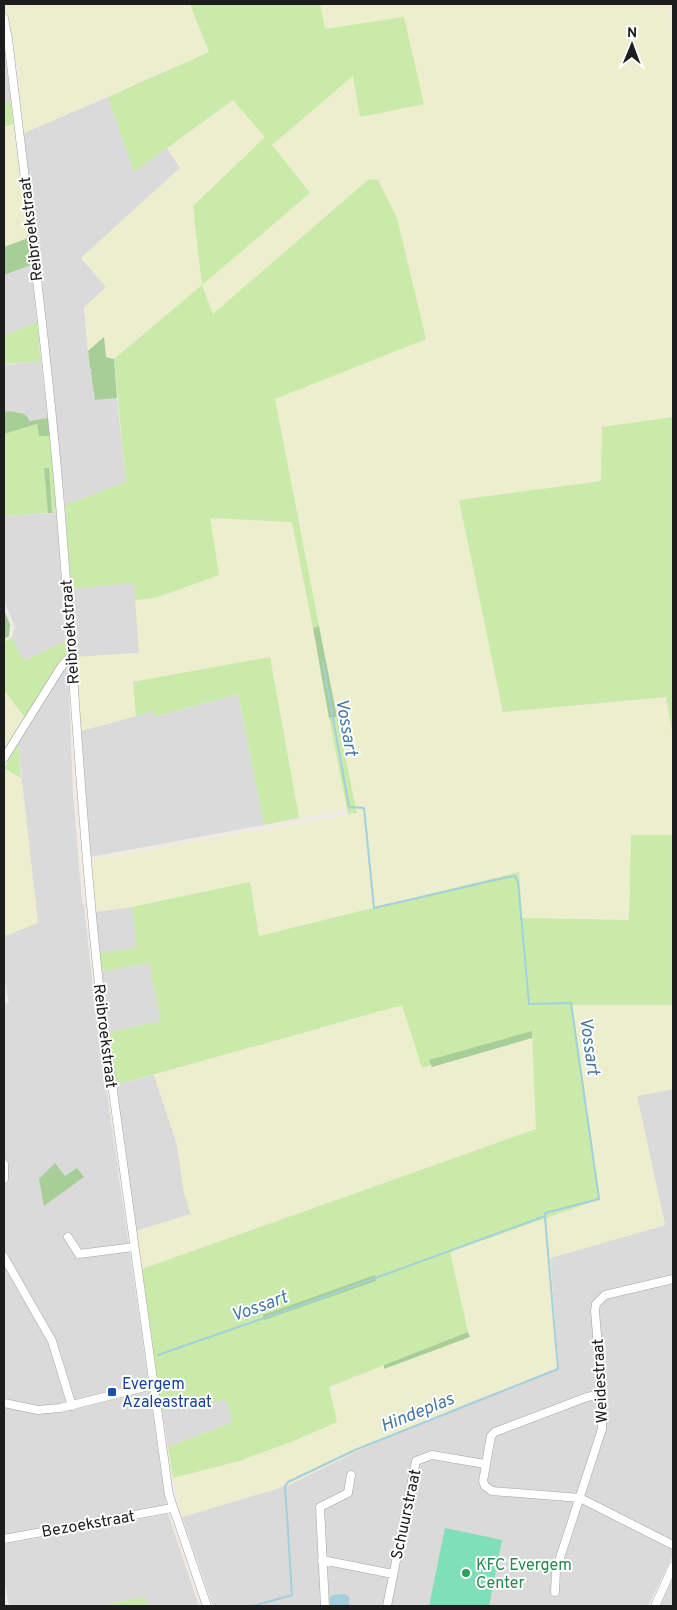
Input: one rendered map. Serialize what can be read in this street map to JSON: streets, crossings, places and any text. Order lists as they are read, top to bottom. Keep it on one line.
{"streets":{"street":["Reibroekstraat","Weidestraat","Schuurstraat","Bezoekstraat"]},"crossings":[["Reibroekstraat","Bezoekstraat"]],"water":["Vossart","Hindeplas"],"places":{"transit":["Evergem Azaleastraat"],"other":["KFC Evergem Center"]},"north":"top"}
